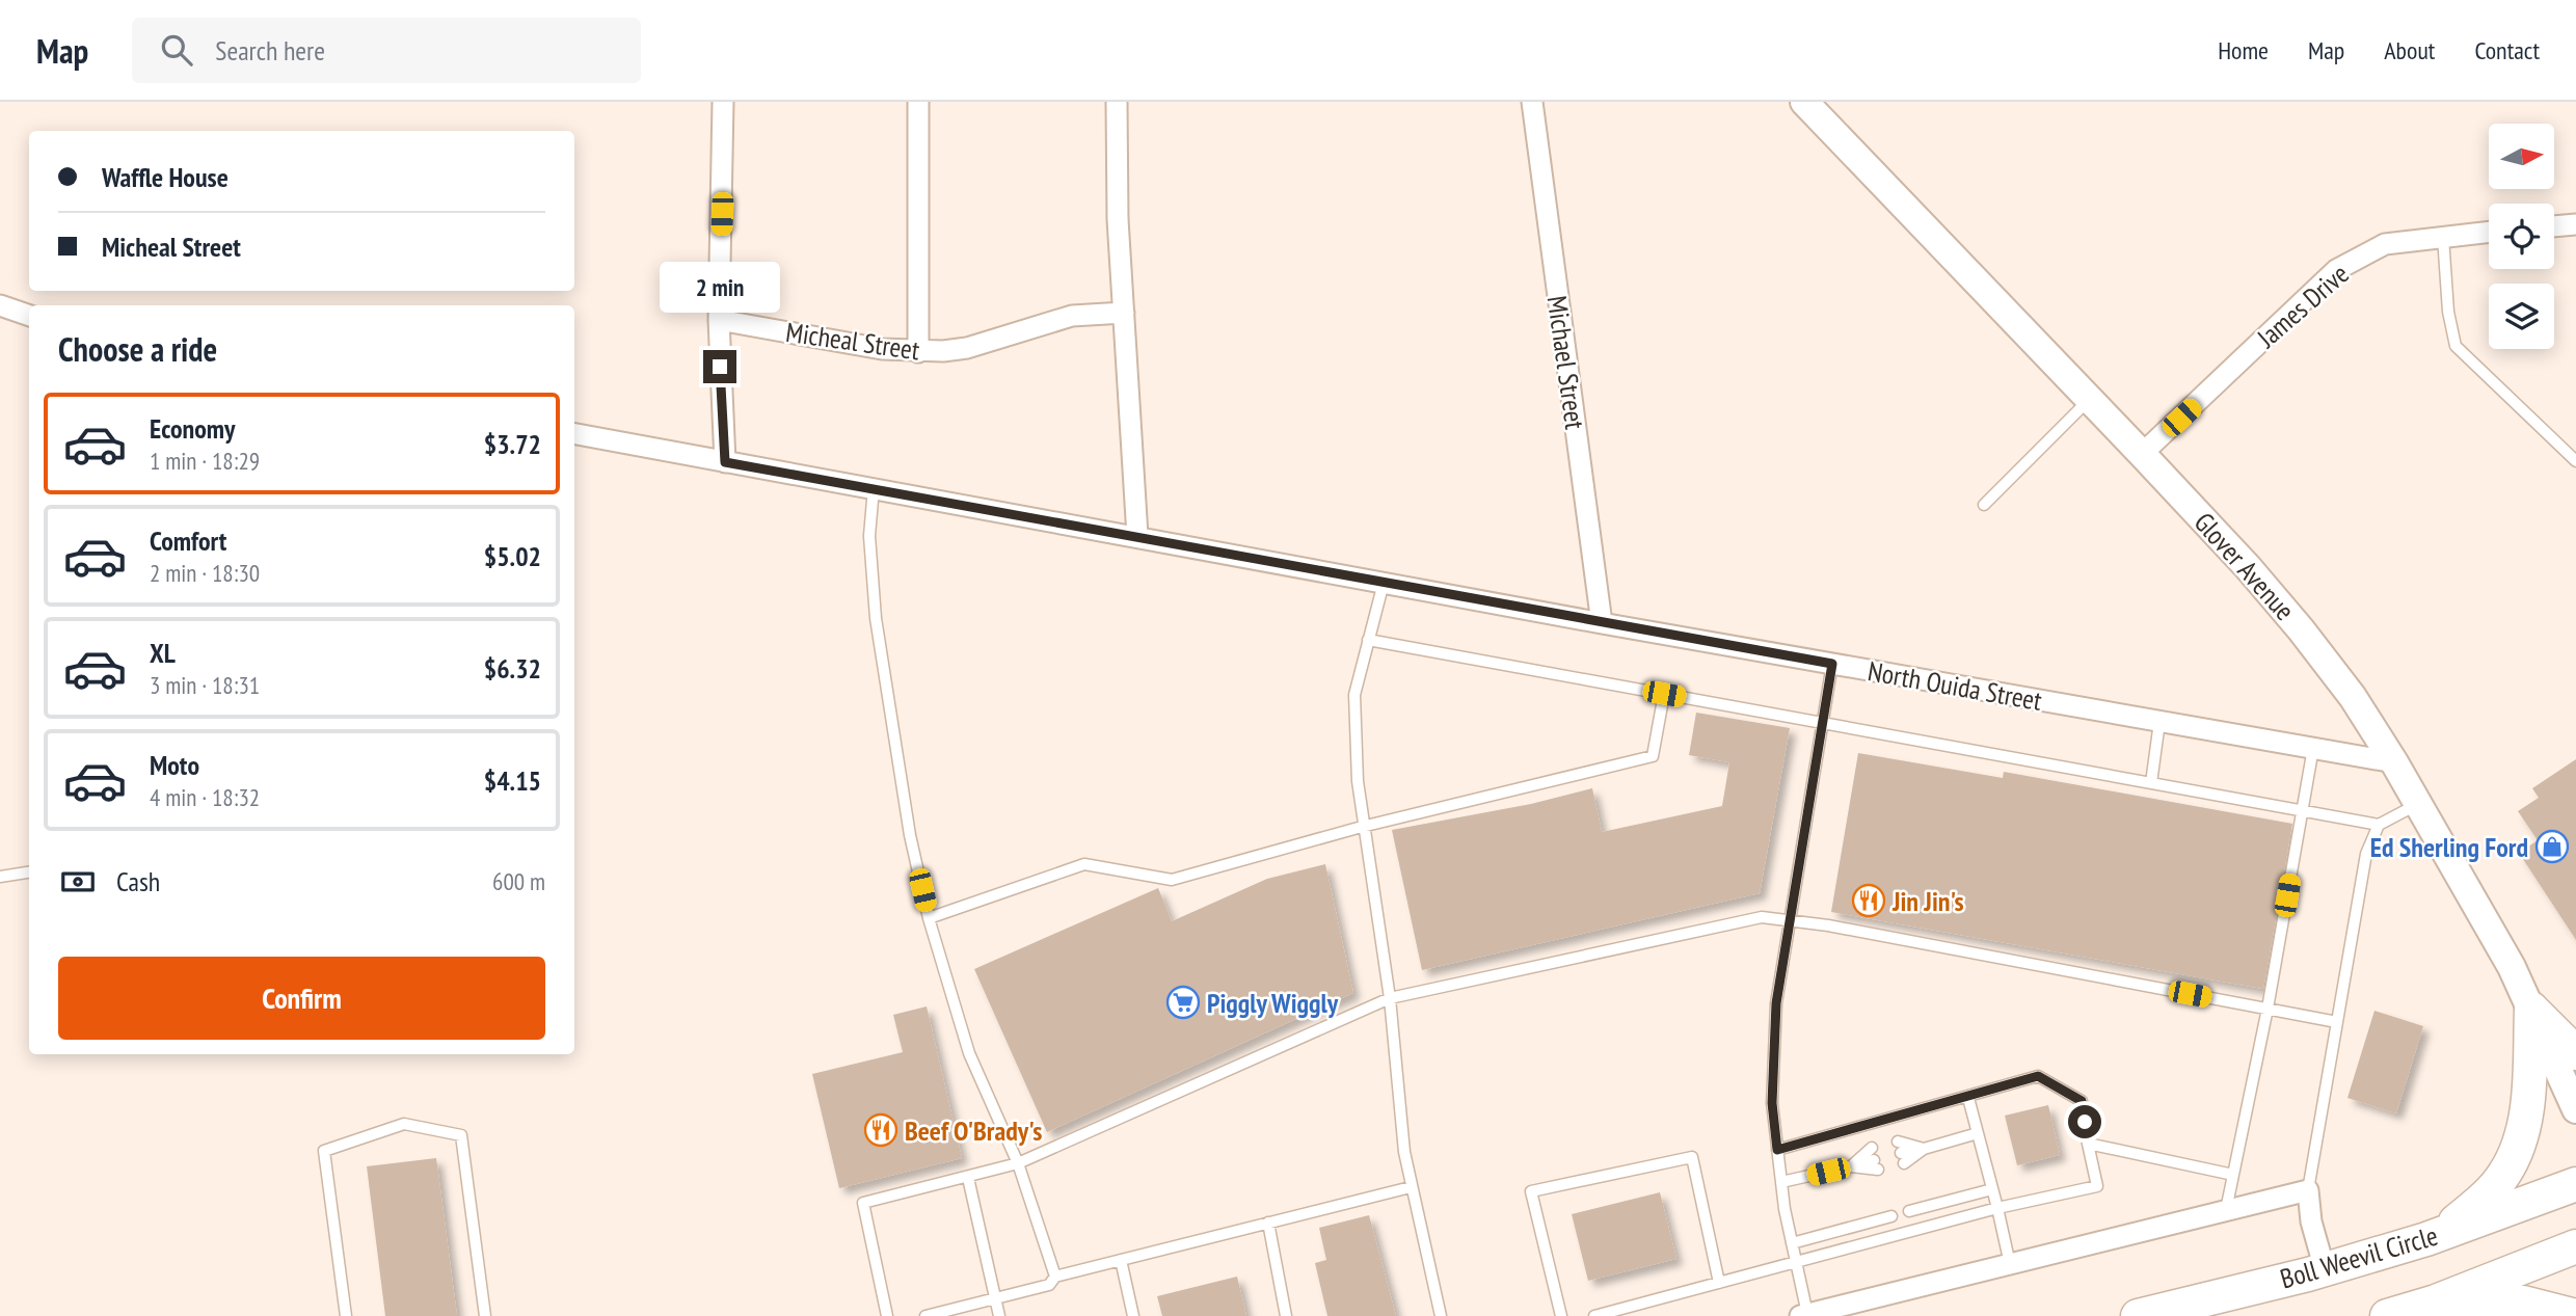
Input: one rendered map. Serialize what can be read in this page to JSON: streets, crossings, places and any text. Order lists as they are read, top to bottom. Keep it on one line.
{"streets":{"highway":["Boll Weevil Circle"],"main road":["Glover Avenue"],"street":["James Drive","Micheal Street","Michael Street","North Ouida Street"]},"crossings":[["James Drive","Glover Avenue"],["Michael Street","North Ouida Street"],["Glover Avenue","North Ouida Street"]],"places":{"shop":["Ed Sherling Ford"],"restaurant":["Jin Jin's","Beef O'Brady's"],"supermarket":["Piggly Wiggly"]},"north":"right","page":{"header":"Map","search":"Search here","nav":["Home","Map","About","Contact"],"banner":["Waffle House","Micheal Street"],"bubble":"2 min","heading":"Choose a ride","list":[{"name":"Economy","note":"1 min · 18:29","value":"$3.72"},{"name":"Comfort","note":"2 min · 18:30","value":"$5.02"},{"name":"XL","note":"3 min · 18:31","value":"$6.32"},{"name":"Moto","note":"4 min · 18:32","value":"$4.15"}],"pay":["Cash","600 m"],"buttons":"Confirm"}}
